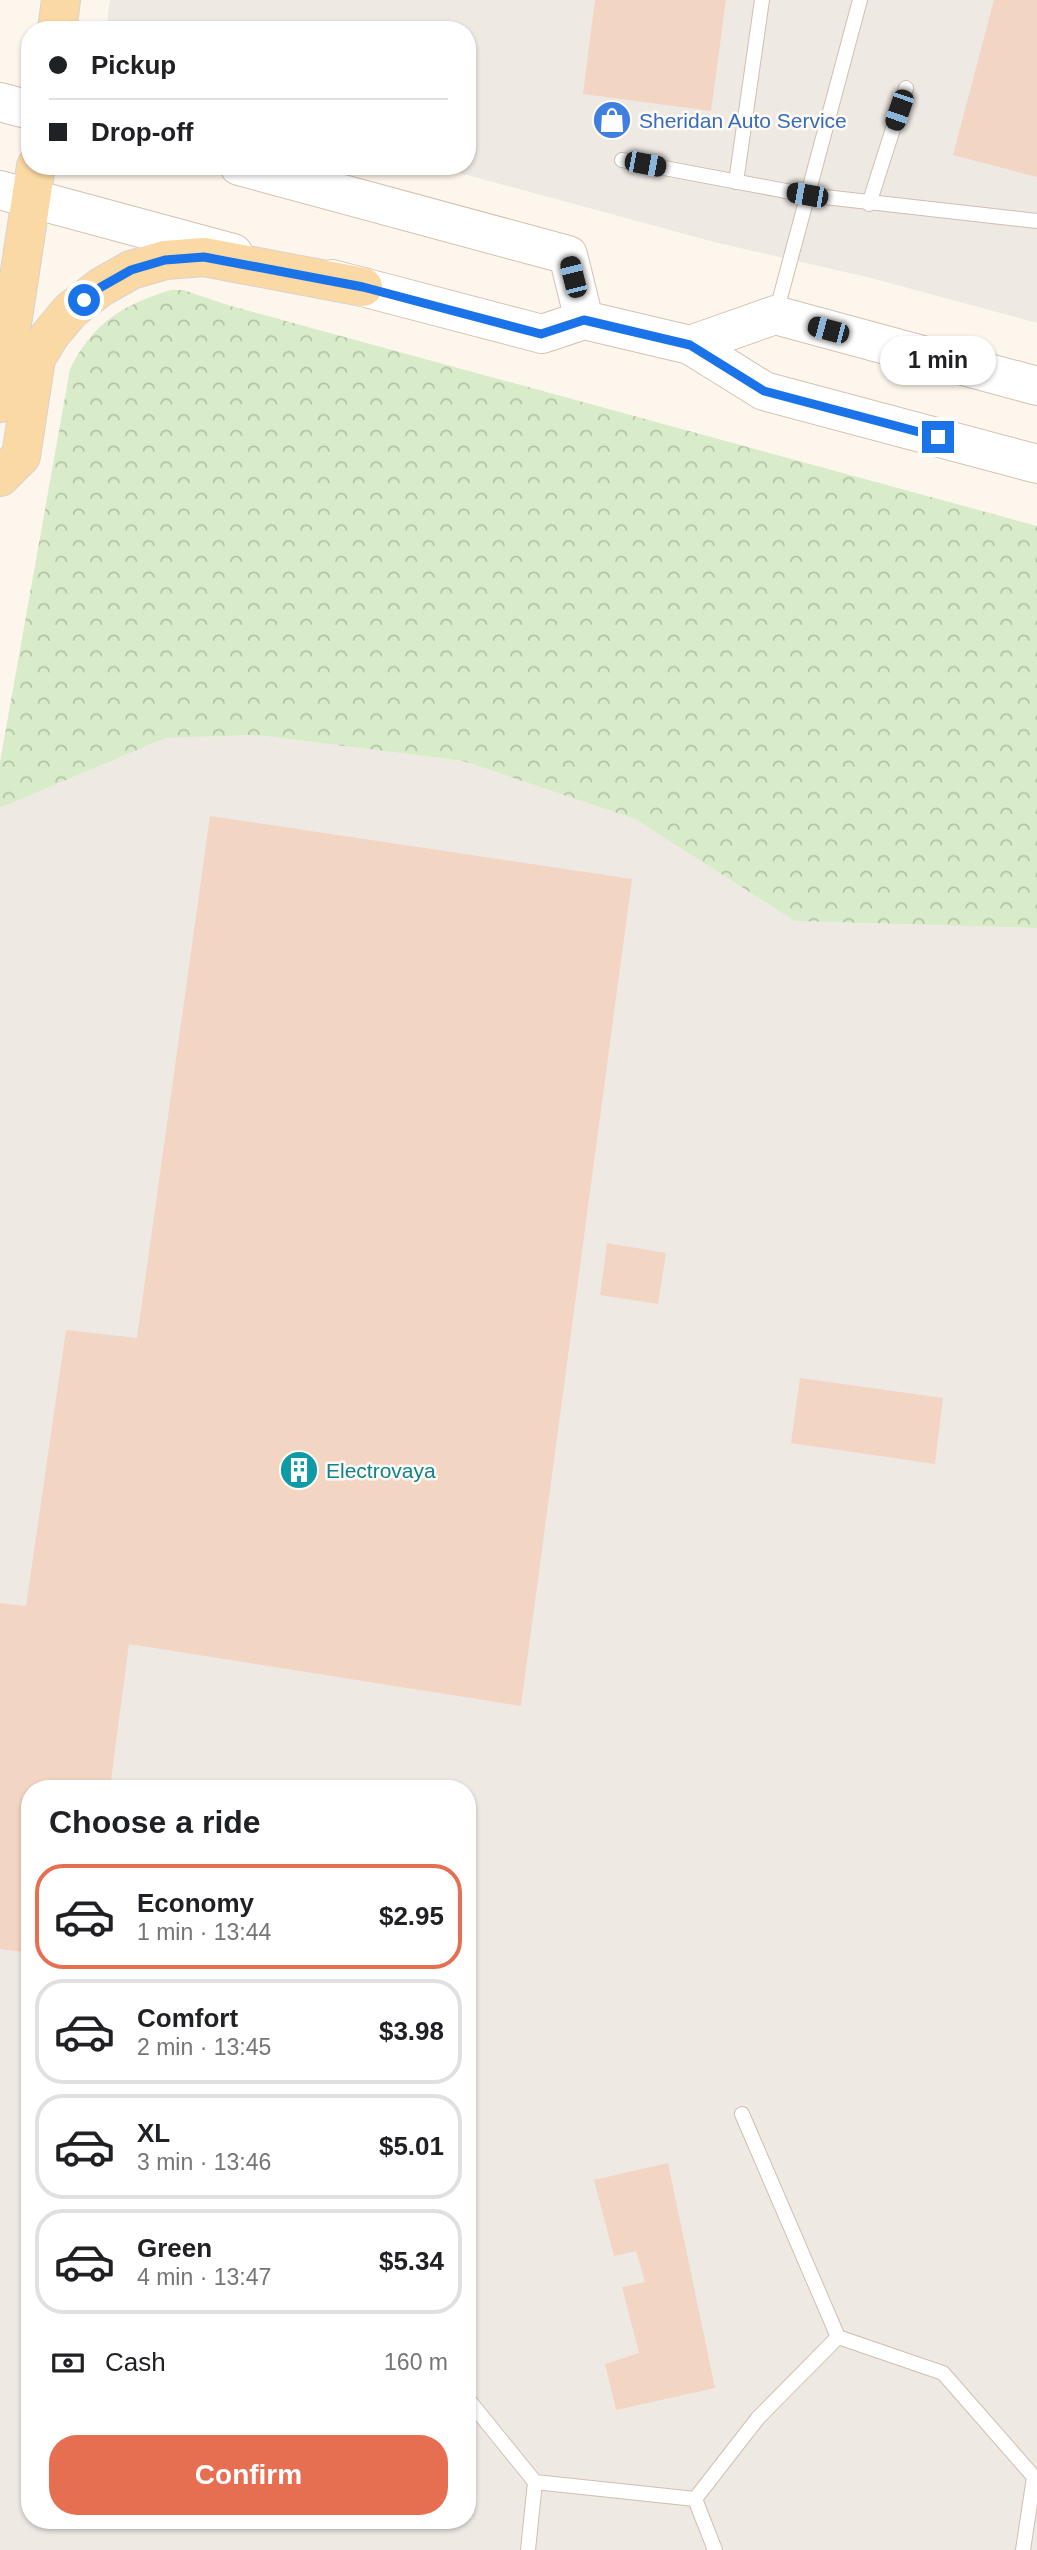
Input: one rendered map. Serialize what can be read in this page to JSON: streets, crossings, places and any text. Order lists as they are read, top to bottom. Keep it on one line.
{"places":{"shop":["Sheridan Auto Service"],"building":["Electrovaya"]},"page":{"banner":["Pickup","Drop-off"],"bubble":"1 min","heading":"Choose a ride","list":[{"name":"Economy","note":"1 min · 13:44","value":"$2.95"},{"name":"Comfort","note":"2 min · 13:45","value":"$3.98"},{"name":"XL","note":"3 min · 13:46","value":"$5.01"},{"name":"Green","note":"4 min · 13:47","value":"$5.34"}],"pay":["Cash","160 m"],"buttons":"Confirm"}}
